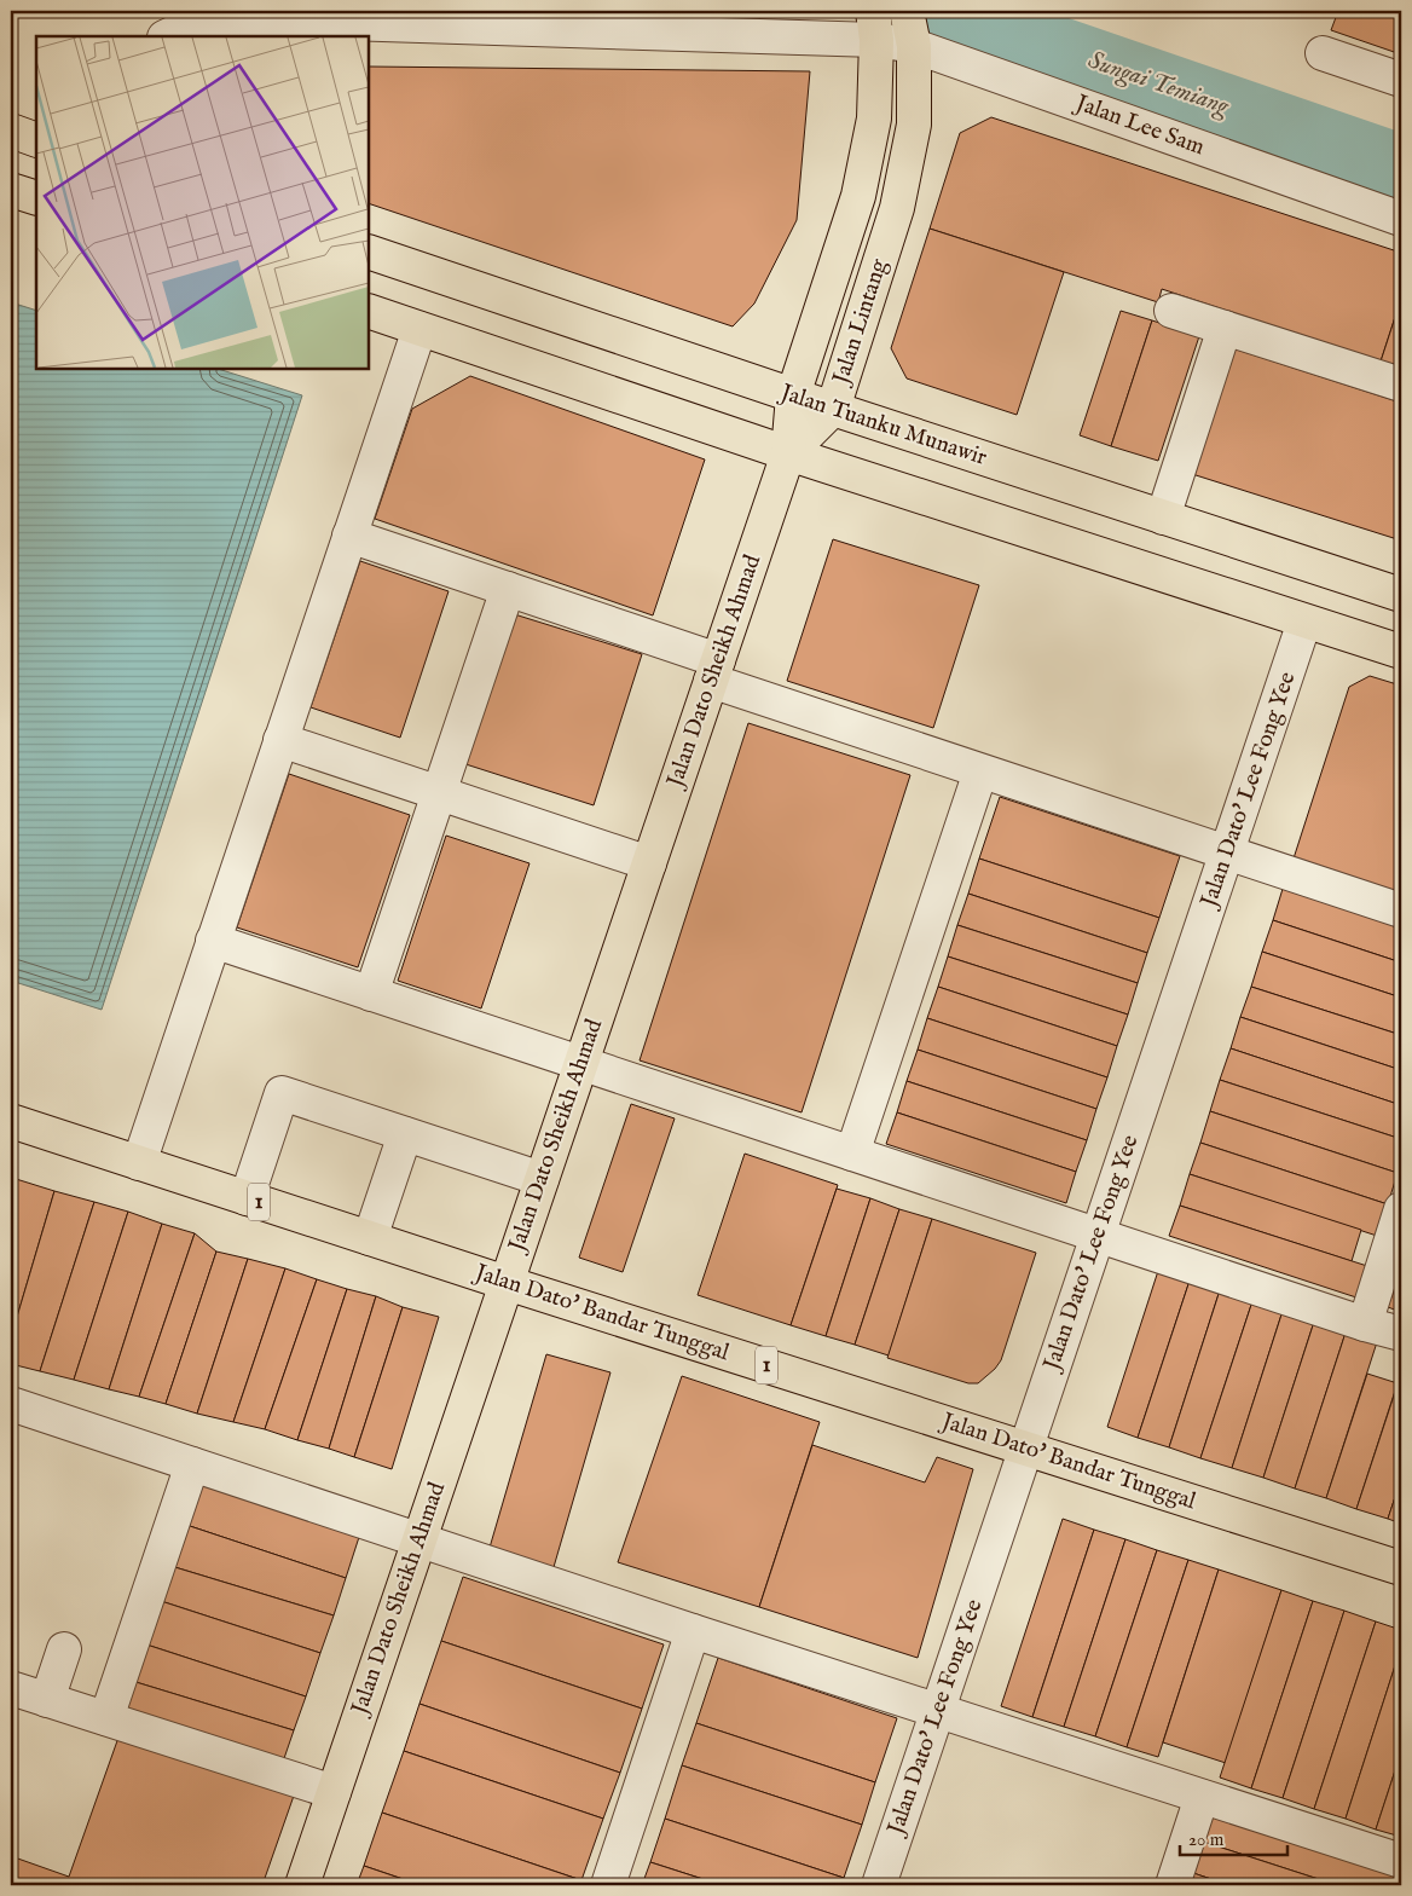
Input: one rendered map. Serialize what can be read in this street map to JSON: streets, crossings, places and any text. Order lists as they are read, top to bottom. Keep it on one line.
{"streets":{"main road":["Jalan Lintang","Jalan Tuanku Munawir","Jalan Dato Sheikh Ahmad","1","Jalan Dato' Bandar Tunggal"],"street":["Jalan Lee Sam","Jalan Dato' Lee Fong Yee"]},"crossings":[["Jalan Lee Sam","Jalan Lintang"],["Jalan Lintang","Jalan Tuanku Munawir"],["Jalan Lintang","Jalan Dato Sheikh Ahmad"],["Jalan Dato Sheikh Ahmad","Jalan Dato' Bandar Tunggal"],["Jalan Dato' Lee Fong Yee","Jalan Dato' Bandar Tunggal"]],"water":["Sungai Temiang"],"scale_bar":"20 m"}
